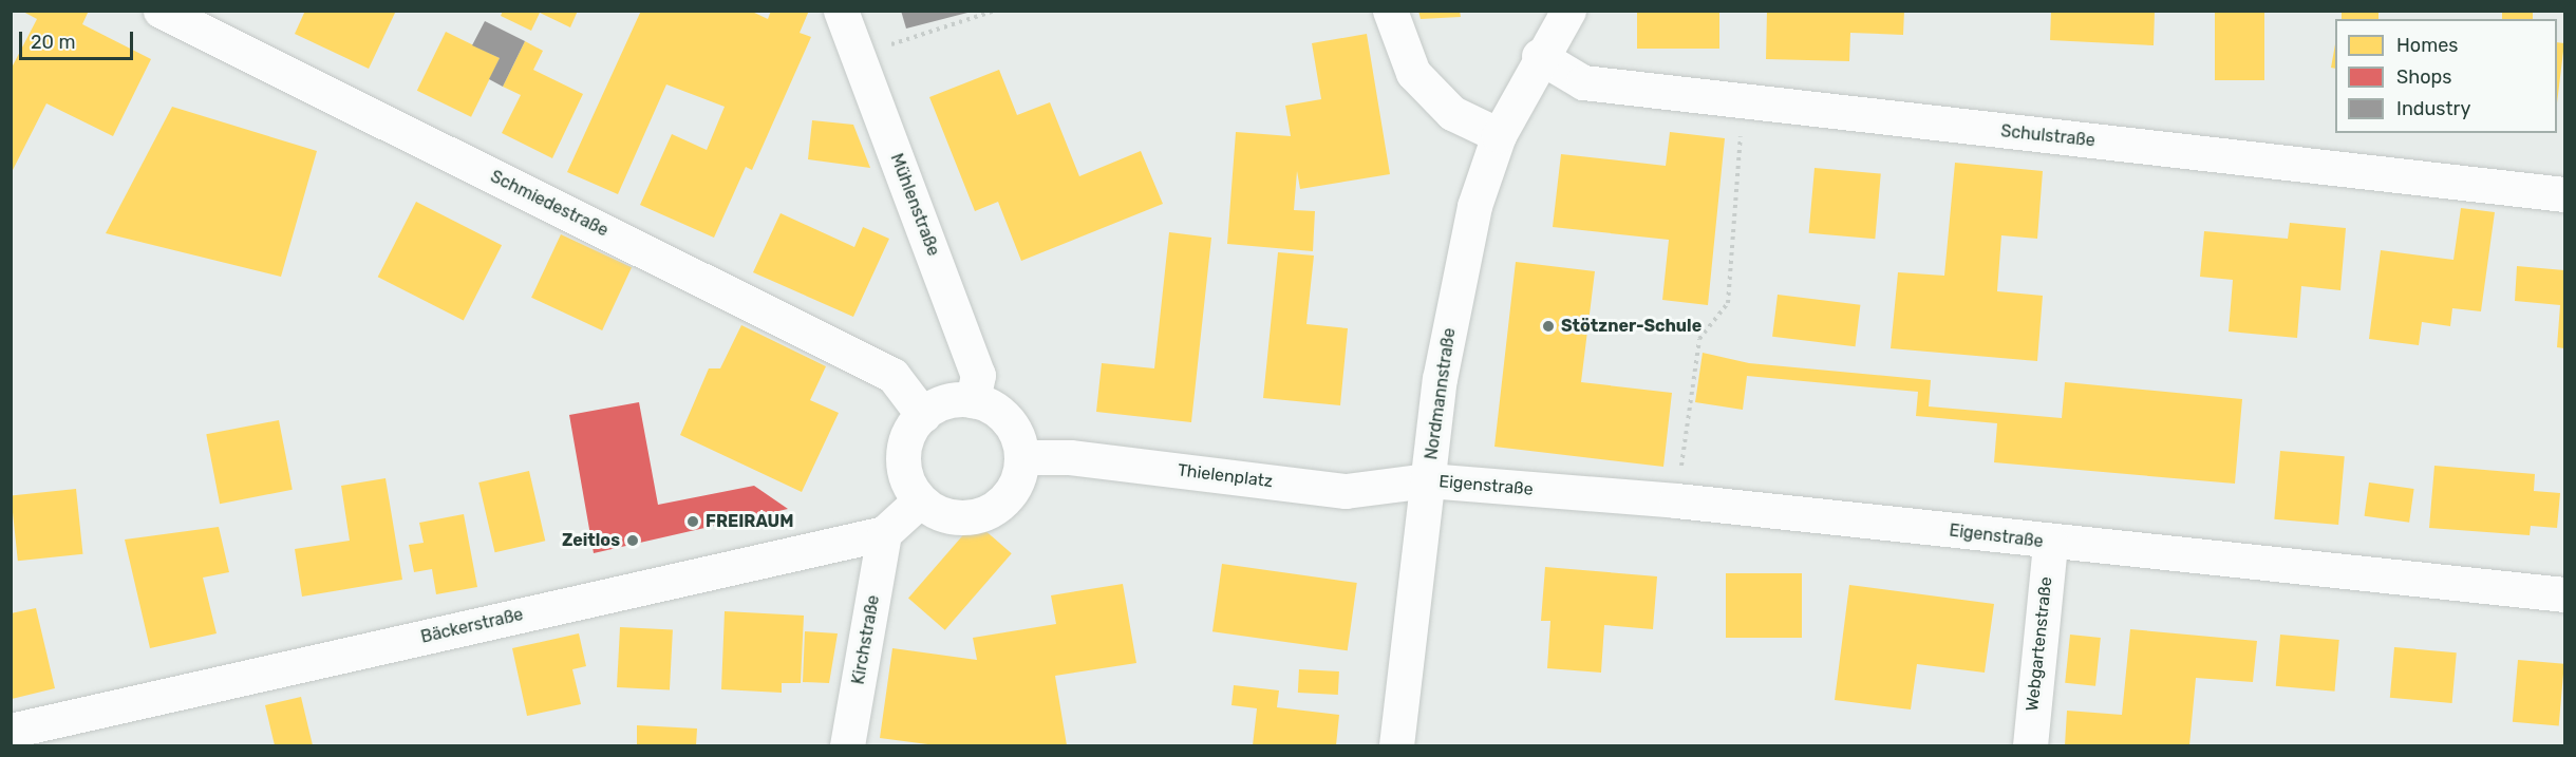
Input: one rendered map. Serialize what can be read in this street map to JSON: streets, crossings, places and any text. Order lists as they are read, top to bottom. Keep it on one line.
{"streets":{"street":["Schulstraße","Schmiedestraße","Mühlenstraße","Nordmannstraße","Thielenplatz","Eigenstraße","Bäckerstraße","Kirchstraße","Webgartenstraße"]},"crossings":[["Schulstraße","Nordmannstraße"],["Schmiedestraße","Mühlenstraße"],["Schmiedestraße","Thielenplatz"],["Schmiedestraße","Bäckerstraße"],["Mühlenstraße","Thielenplatz"],["Mühlenstraße","Bäckerstraße"],["Nordmannstraße","Thielenplatz"],["Nordmannstraße","Eigenstraße"],["Thielenplatz","Eigenstraße"],["Thielenplatz","Bäckerstraße"],["Eigenstraße","Webgartenstraße"],["Bäckerstraße","Kirchstraße"]],"places":["Stötzner-Schule","FREIRAUM","Zeitlos"],"legend":["Homes","Shops","Industry"],"scale_bar":"20 m"}
